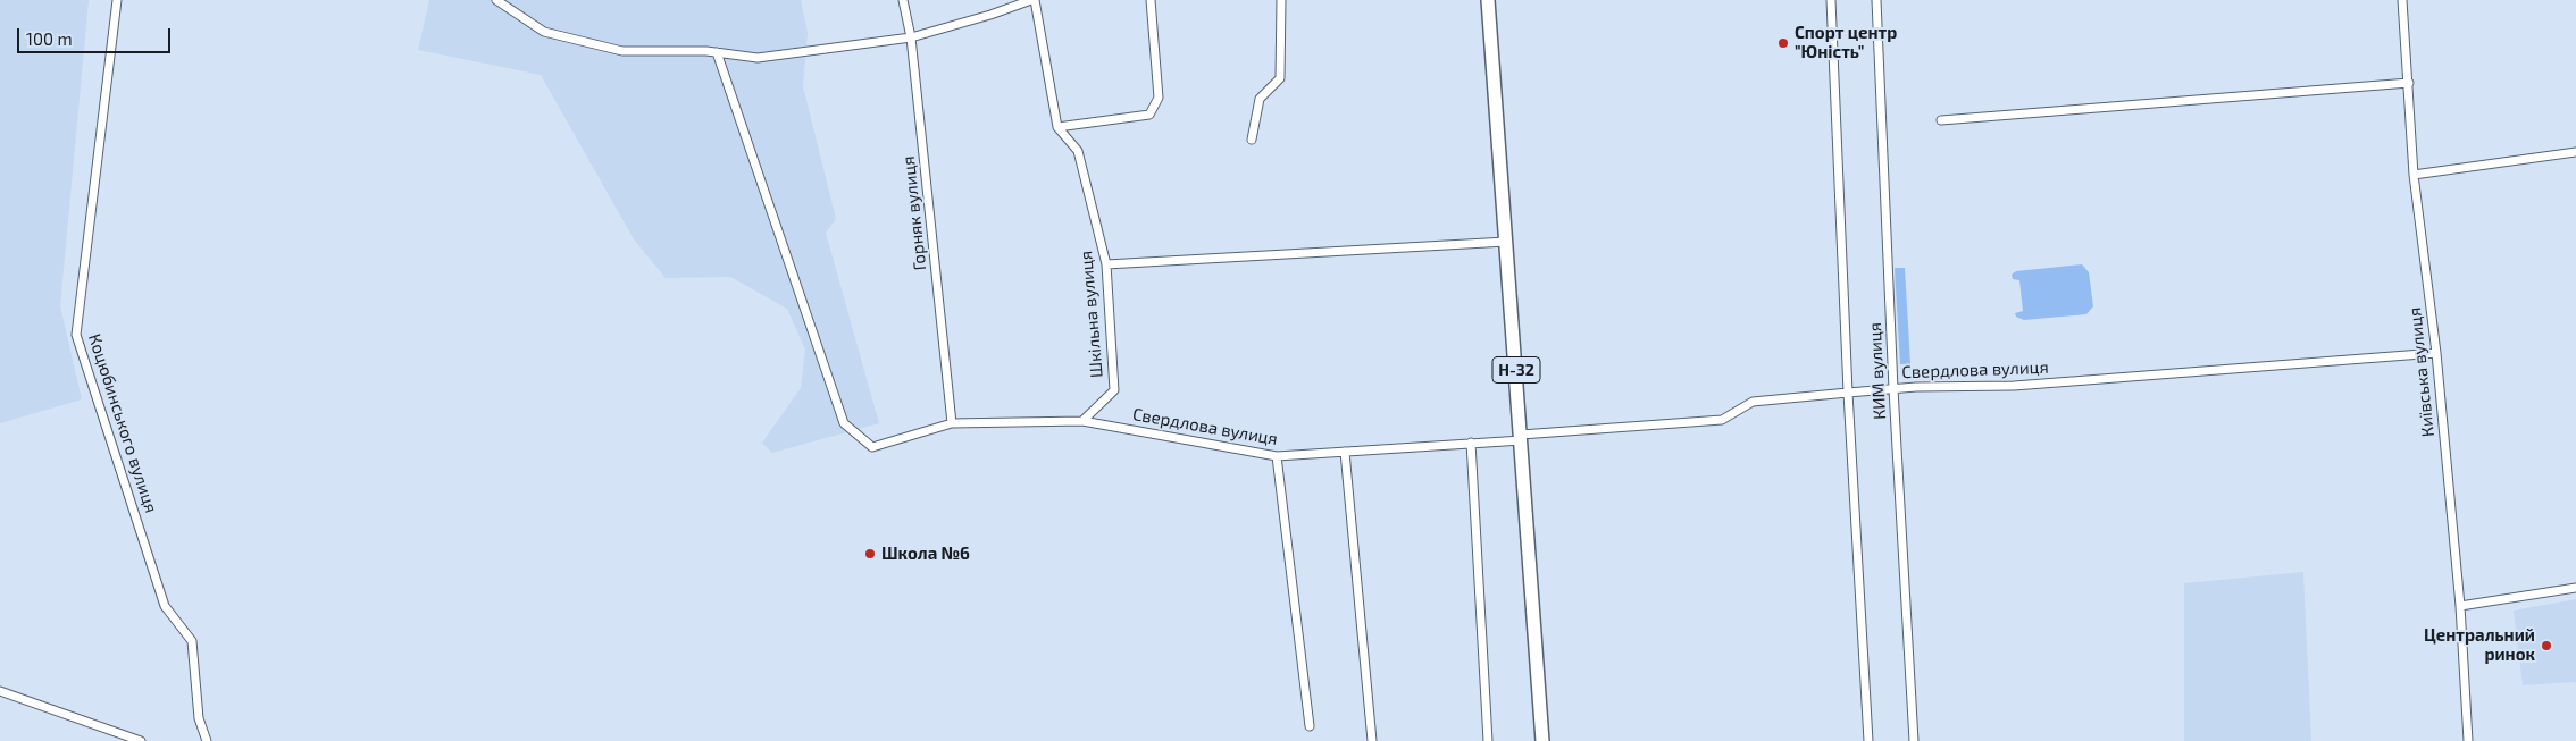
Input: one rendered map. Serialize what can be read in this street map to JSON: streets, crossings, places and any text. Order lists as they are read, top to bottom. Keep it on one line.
{"streets":{"main road":["Н-32"],"street":["Горняк вулиця","Шкільна вулиця","Свердлова вулиця","КИМ вулиця","Київська вулиця","Коцюбинського вулиця"]},"crossings":[["Горняк вулиця","Свердлова вулиця"],["Шкільна вулиця","Свердлова вулиця"],["Н-32","Свердлова вулиця"],["Свердлова вулиця","КИМ вулиця"],["Свердлова вулиця","Київська вулиця"]],"places":["Спорт центр \"Юність\"","Школа №6","Центральний ринок"],"scale_bar":"100 m"}
